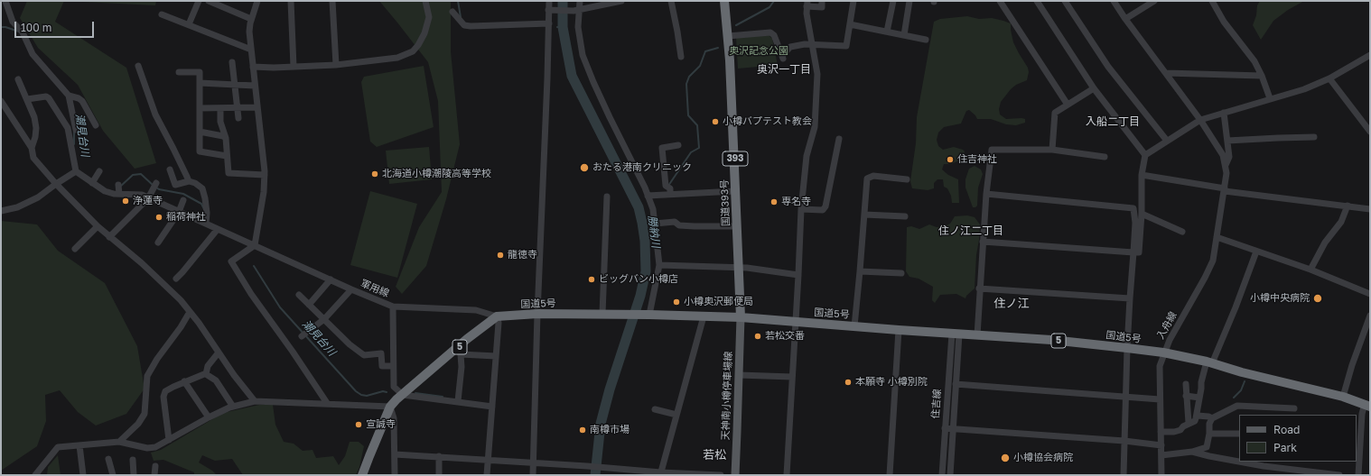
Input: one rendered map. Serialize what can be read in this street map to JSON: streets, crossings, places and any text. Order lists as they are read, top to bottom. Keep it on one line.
{"streets":{"highway":["393","国道393号","国道5号","5"],"main road":["天神南小樽停車場線"],"street":["軍用線","入舟線","住吉線"]},"crossings":[["国道393号","国道5号"],["国道393号","天神南小樽停車場線"],["軍用線","国道5号"],["軍用線","5"],["国道5号","入舟線"],["国道5号","5"],["国道5号","天神南小樽停車場線"],["国道5号","住吉線"]],"districts":["奥沢一丁目","入船二丁目","住ノ江二丁目","住ノ江","若松"],"water":["潮見台川","勝納川"],"parks":["奥沢記念公園"],"places":["小樽バプテスト教会","住吉神社","おたる港南クリニック","北海道小樽潮陵高等学校","浄蓮寺","専名寺","稲荷神社","龍徳寺","ビッグバン小樽店","小樽中央病院","小樽奥沢郵便局","若松交番","本願寺 小樽別院","宣誠寺","南樽市場","小樽協会病院"],"legend":["Road","Park"],"scale_bar":"100 m"}
